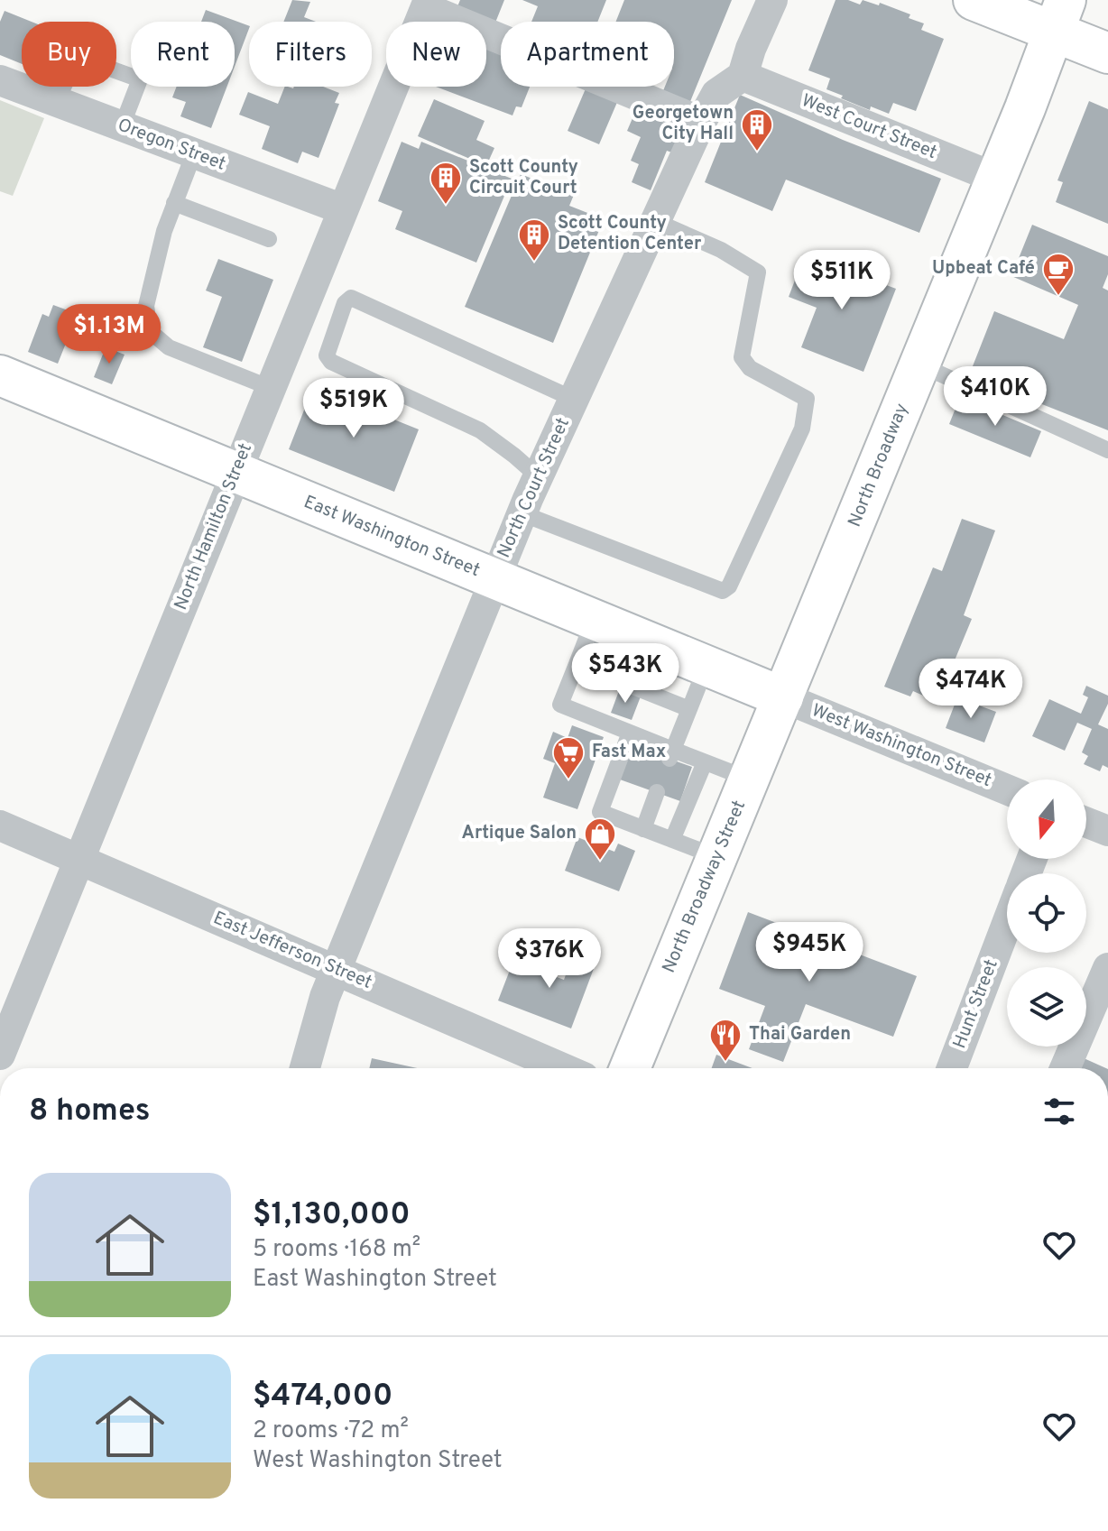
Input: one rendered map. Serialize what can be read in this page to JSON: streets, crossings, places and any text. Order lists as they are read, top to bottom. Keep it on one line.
{"streets":{"main road":["North Broadway","East Washington Street","North Broadway Street"],"street":["West Court Street","Oregon Street","North Court Street","North Hamilton Street","West Washington Street","East Jefferson Street","Hunt Street"]},"crossings":[["West Court Street","North Broadway"],["West Court Street","North Court Street"],["Oregon Street","North Hamilton Street"],["North Broadway","East Washington Street"],["North Broadway","West Washington Street"],["North Broadway","North Broadway Street"],["North Court Street","East Washington Street"],["North Court Street","East Jefferson Street"],["North Hamilton Street","East Washington Street"],["North Hamilton Street","East Jefferson Street"],["East Washington Street","West Washington Street"],["East Washington Street","North Broadway Street"],["West Washington Street","North Broadway Street"]],"places":{"building":["Georgetown City Hall","Scott County Circuit Court","Scott County Detention Center"],"cafe":["Upbeat Café"],"supermarket":["Fast Max"],"shop":["Artique Salon"],"restaurant":["Thai Garden"]},"north":"bottom","page":{"chip":["Buy","Rent","Filters","New","Apartment"],"price":["$511K","$1.13M","$410K","$519K","$543K","$474K","$945K","$376K"],"heading":"8 homes","list":[{"name":"$1,130,000","note":"5 rooms · 168 m² · East Washington Street"},{"name":"$474,000","note":"2 rooms · 72 m² · West Washington Street"}]}}
